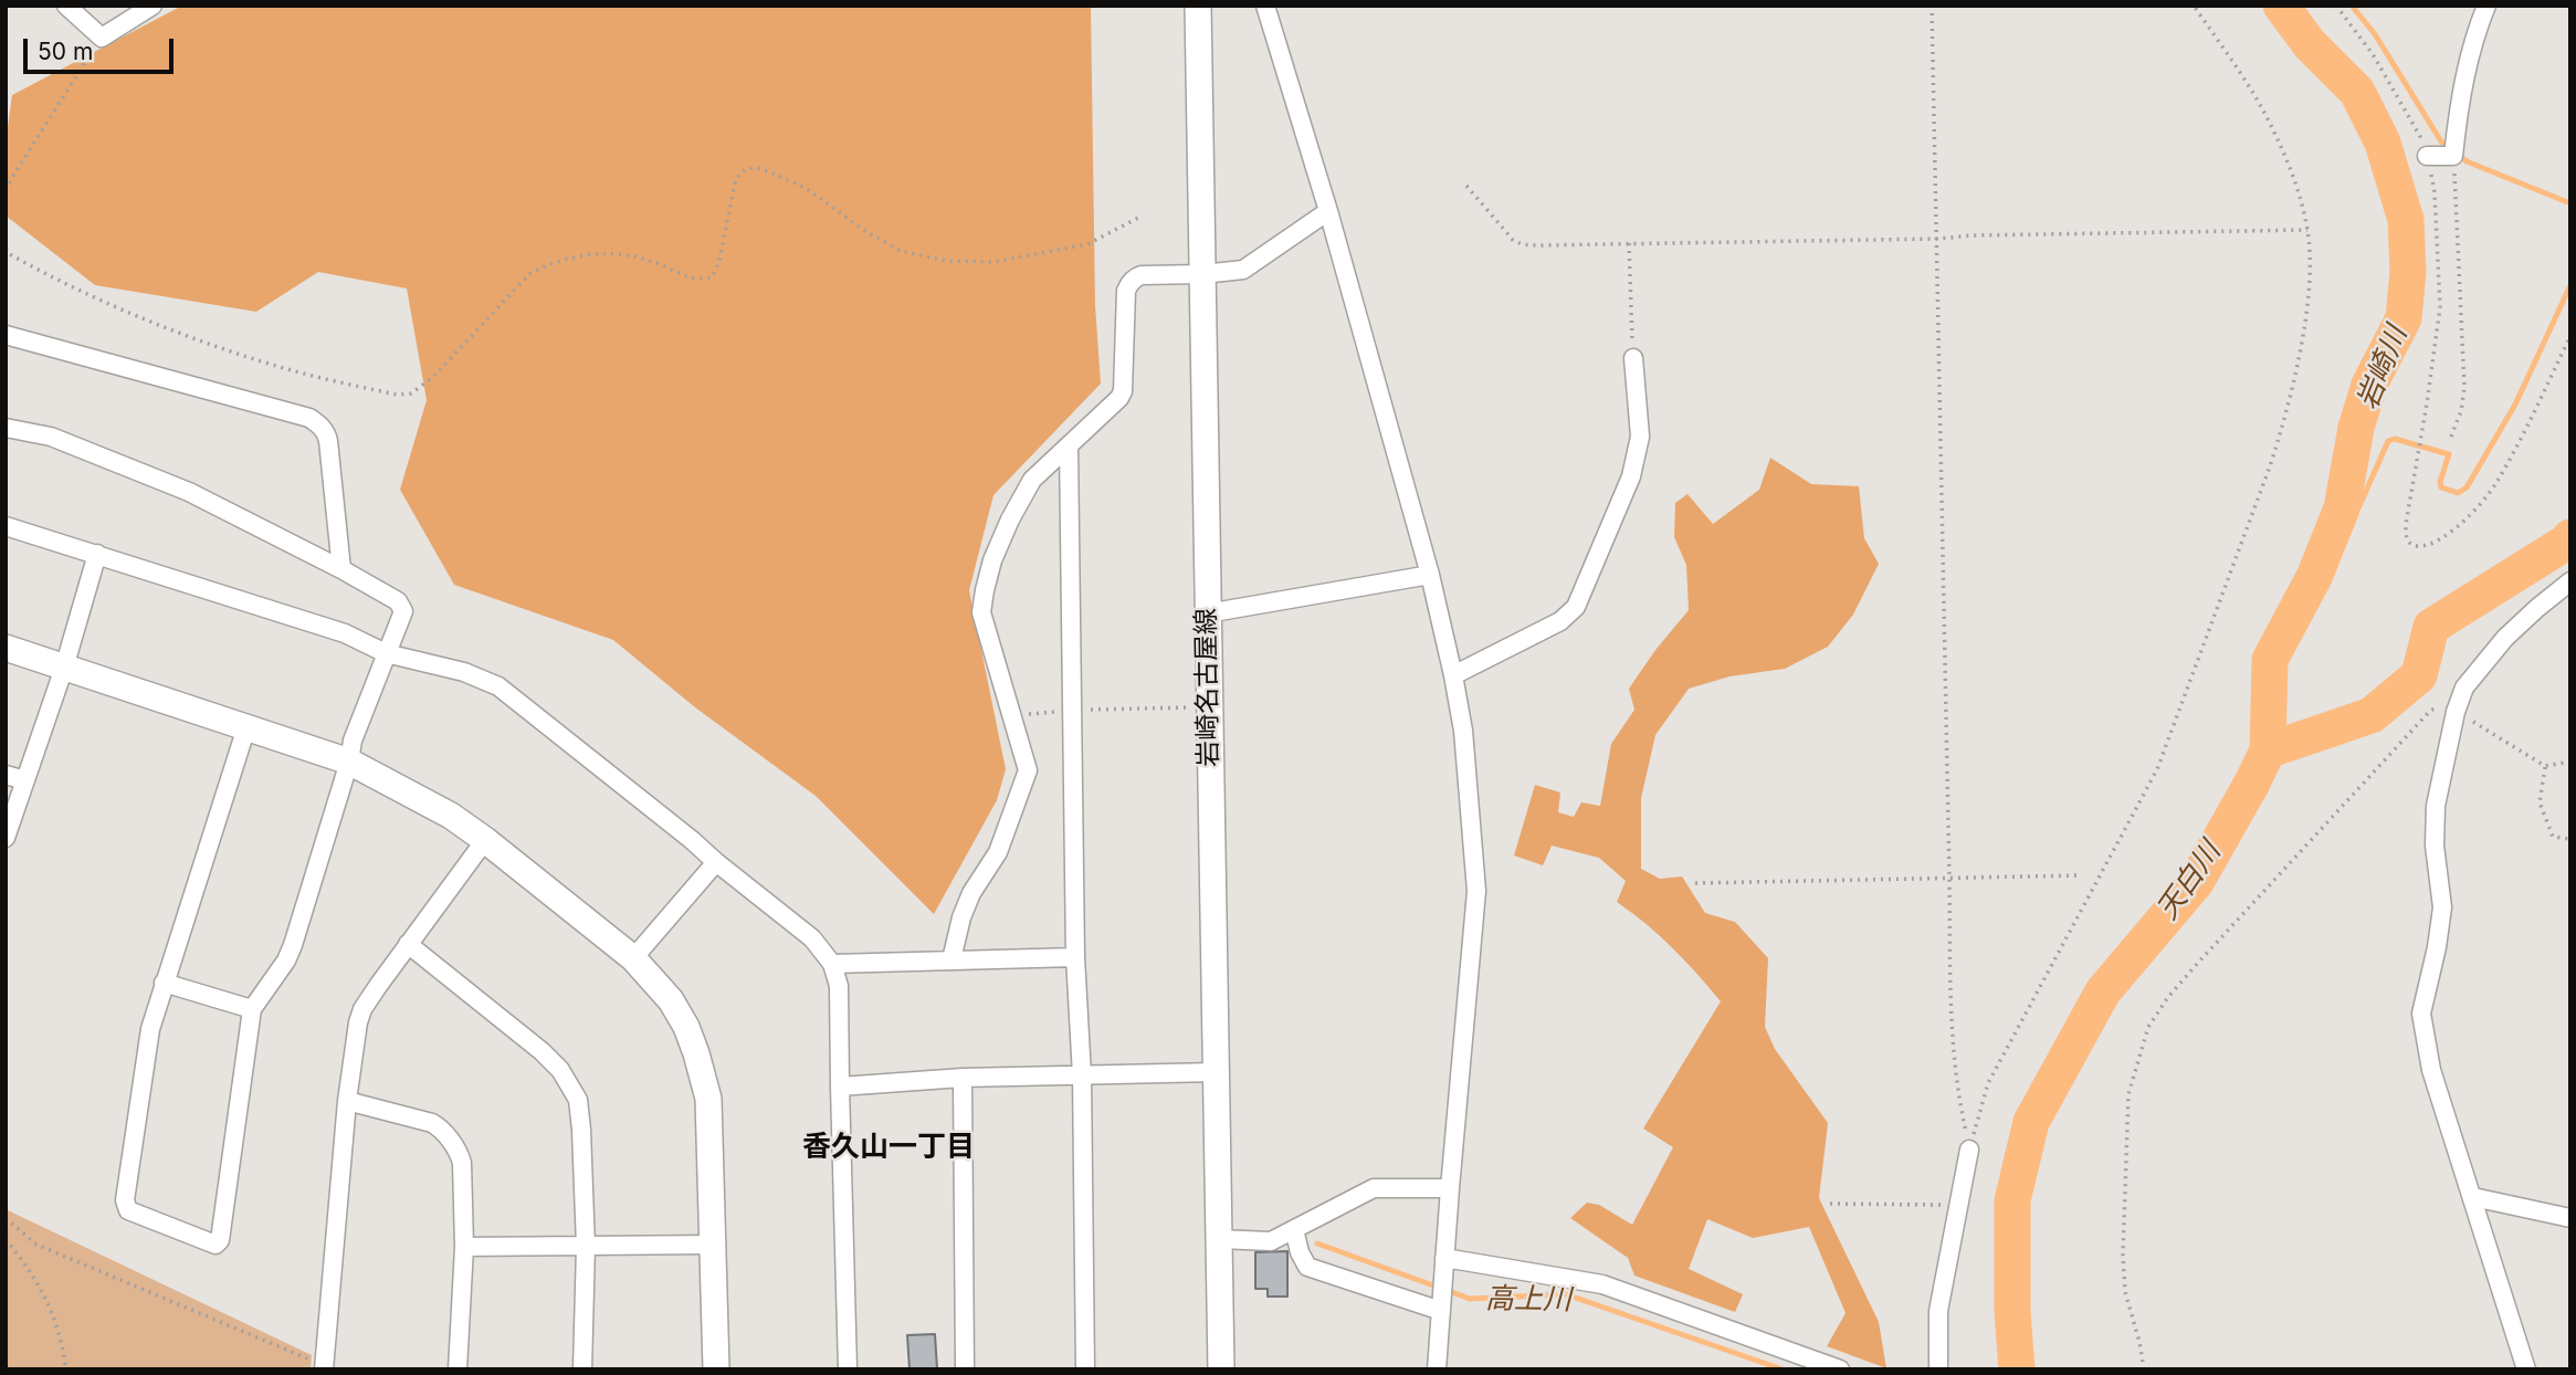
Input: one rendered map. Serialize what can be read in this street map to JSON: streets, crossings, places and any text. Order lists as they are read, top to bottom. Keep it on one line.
{"streets":{"main road":["岩崎名古屋線"]},"districts":["香久山一丁目"],"water":["岩崎川","天白川","高上川"],"scale_bar":"50 m"}
